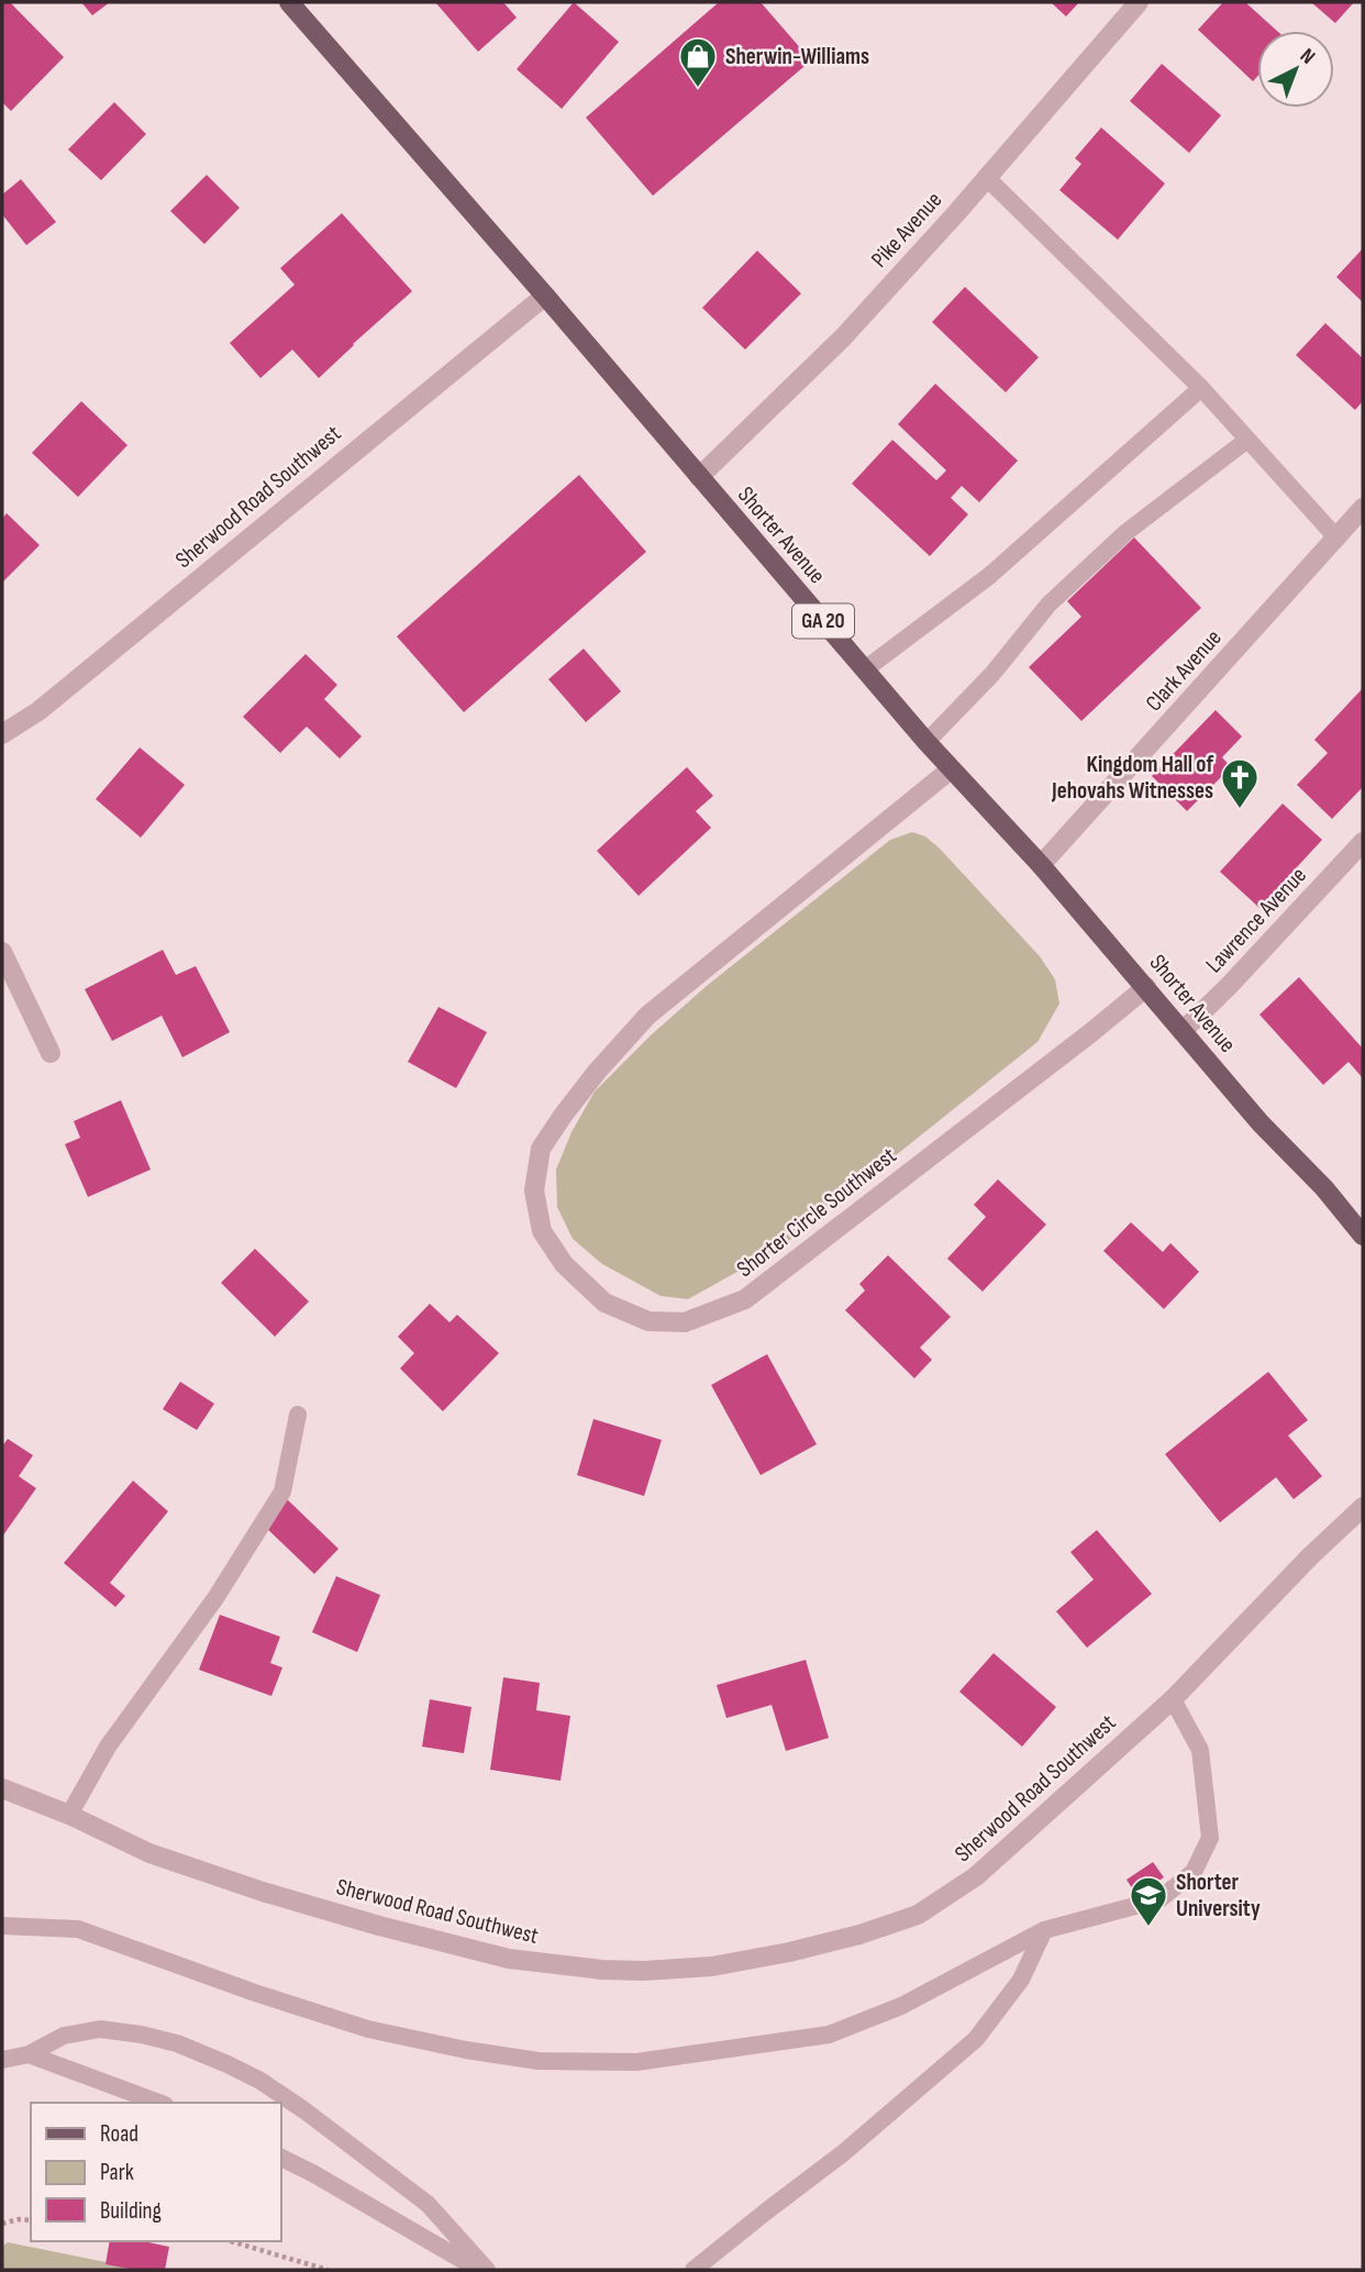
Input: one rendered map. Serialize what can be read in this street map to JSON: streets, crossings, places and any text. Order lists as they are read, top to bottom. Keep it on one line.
{"streets":{"main road":["Shorter Avenue","GA 20"],"street":["Pike Avenue","Sherwood Road Southwest","Clark Avenue","Lawrence Avenue","Shorter Circle Southwest"]},"crossings":[["Pike Avenue","Shorter Avenue"],["Sherwood Road Southwest","Shorter Avenue"],["Shorter Avenue","Clark Avenue"],["Shorter Avenue","Lawrence Avenue"],["Shorter Avenue","Shorter Circle Southwest"]],"places":{"shop":["Sherwin-Williams"],"church":["Kingdom Hall of Jehovahs Witnesses"],"school or university":["Shorter University"]},"legend":["Road","Park","Building"],"north":"top right"}
